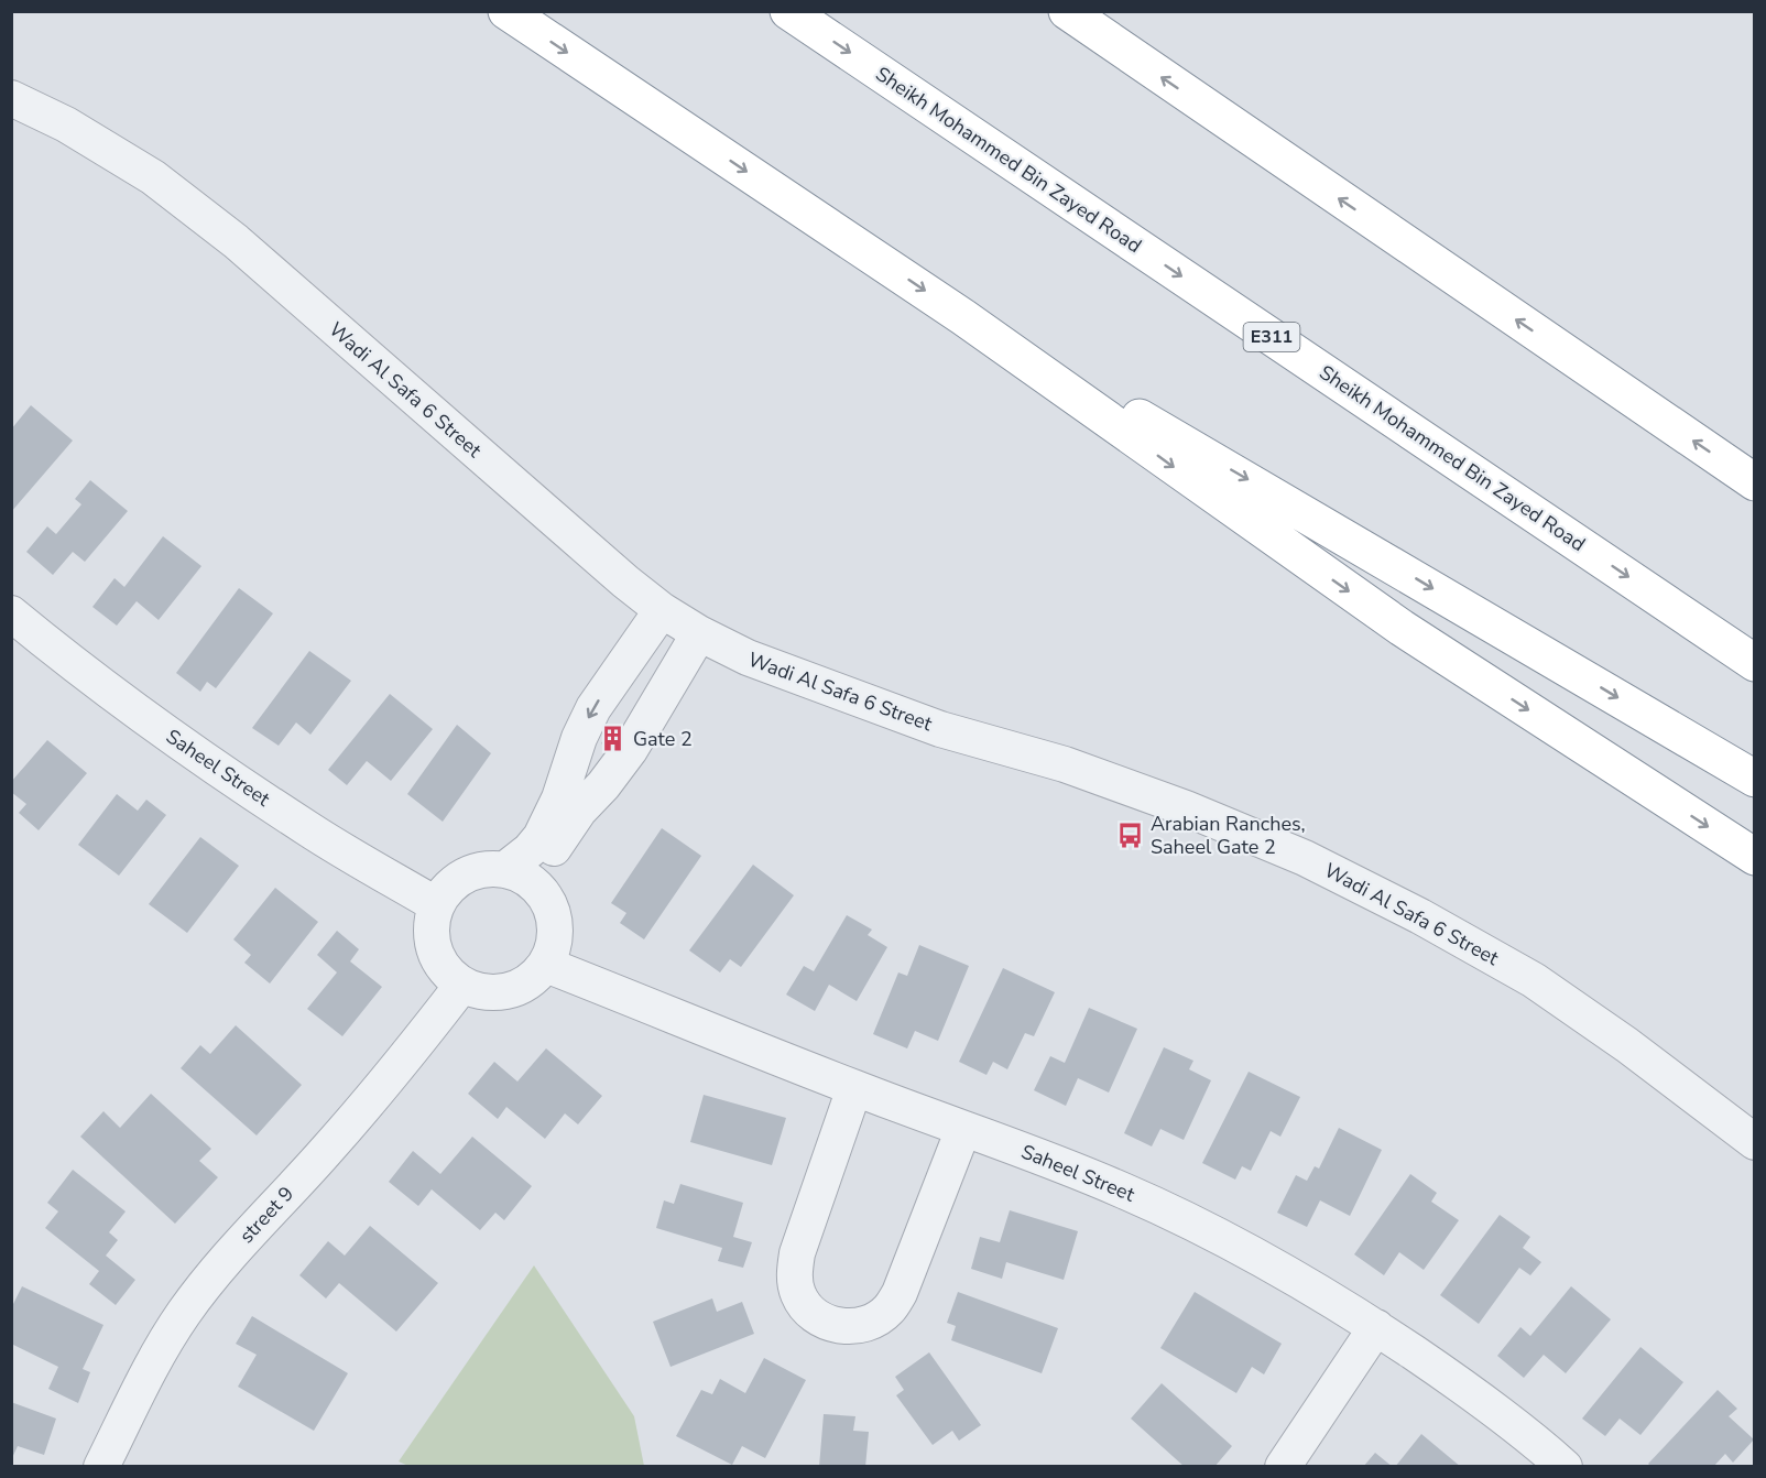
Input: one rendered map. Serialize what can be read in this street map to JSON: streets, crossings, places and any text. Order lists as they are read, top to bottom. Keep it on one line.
{"streets":{"highway":["Sheikh Mohammed Bin Zayed Road","E311"],"street":["Wadi Al Safa 6 Street","Saheel Street","street 9"]},"crossings":[["Saheel Street","street 9"]],"places":{"building":["Gate 2"],"bus stop":["Arabian Ranches, Saheel Gate 2"]}}
